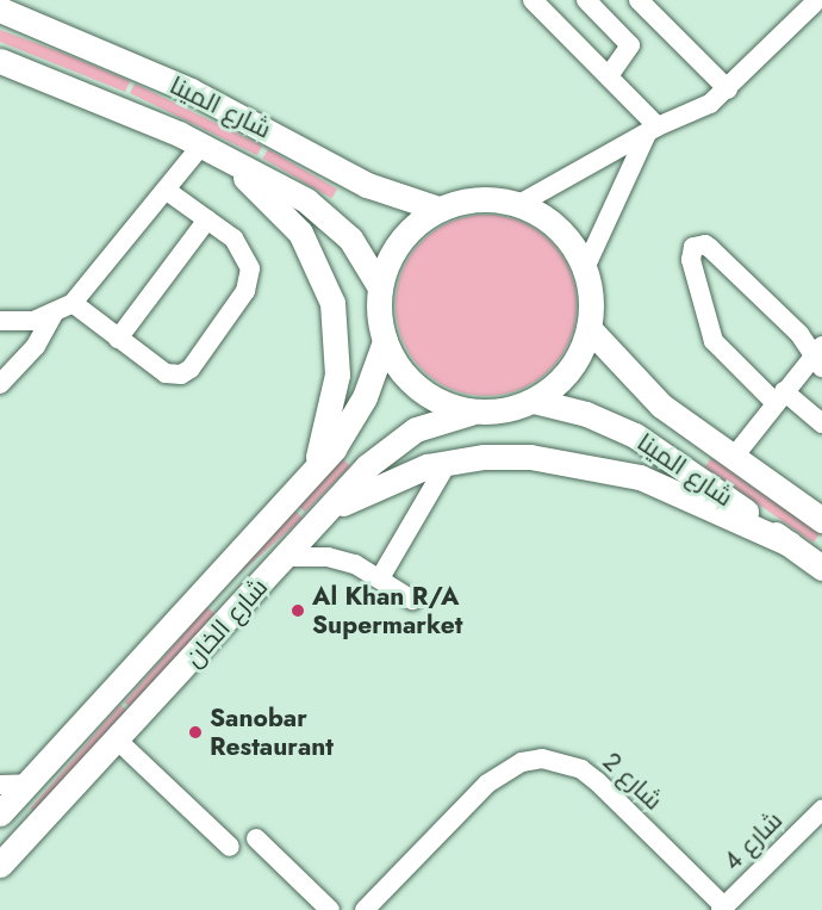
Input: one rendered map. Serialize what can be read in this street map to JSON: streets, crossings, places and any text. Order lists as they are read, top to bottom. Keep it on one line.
{"streets":{"main road":["شارع المينا","شارع الخان"],"street":["شارع 2","شارع 4"]},"crossings":[["شارع المينا","شارع الخان"],["شارع 2","شارع 4"]],"places":["Al Khan R/A Supermarket","Sanobar Restaurant"]}
